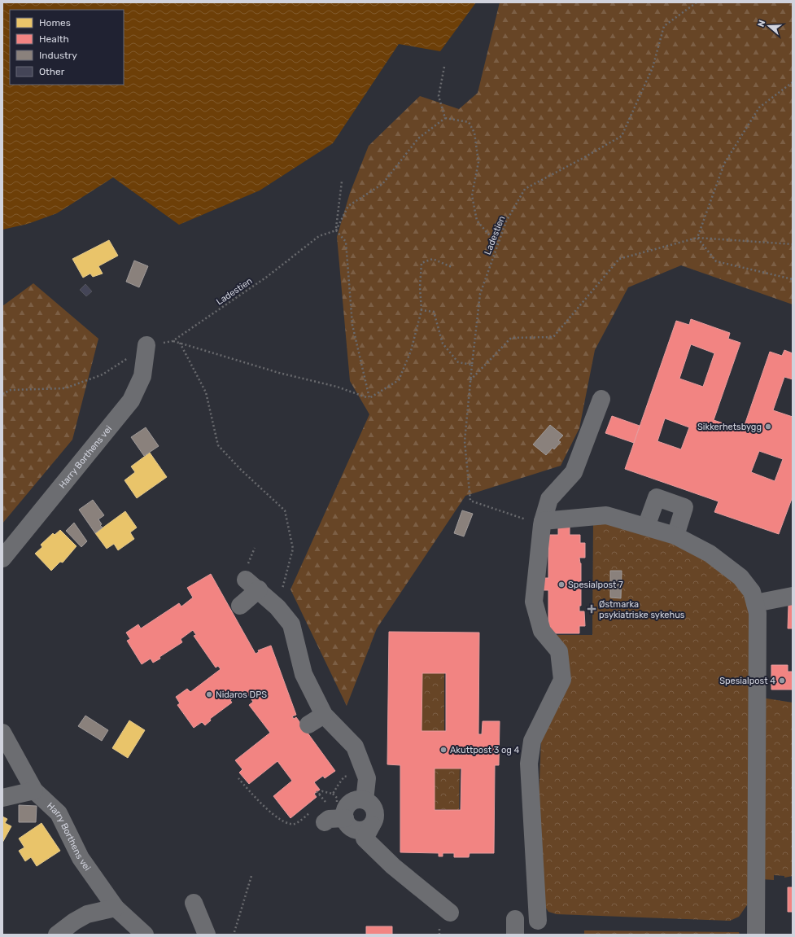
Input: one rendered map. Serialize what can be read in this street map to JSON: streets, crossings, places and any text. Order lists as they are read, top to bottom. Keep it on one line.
{"streets":{"street":["Harry Borthens vei"],"path":["Ladestien"]},"crossings":[["Ladestien","Harry Borthens vei"]],"places":{"other":["Sikkerhetsbygg","Spesialpost 7","Spesialpost 4","Nidaros DPS","Akuttpost 3 og 4"],"health":["Østmarka psykiatriske sykehus"]},"legend":["Homes","Health","Industry","Other"],"north":"left"}
